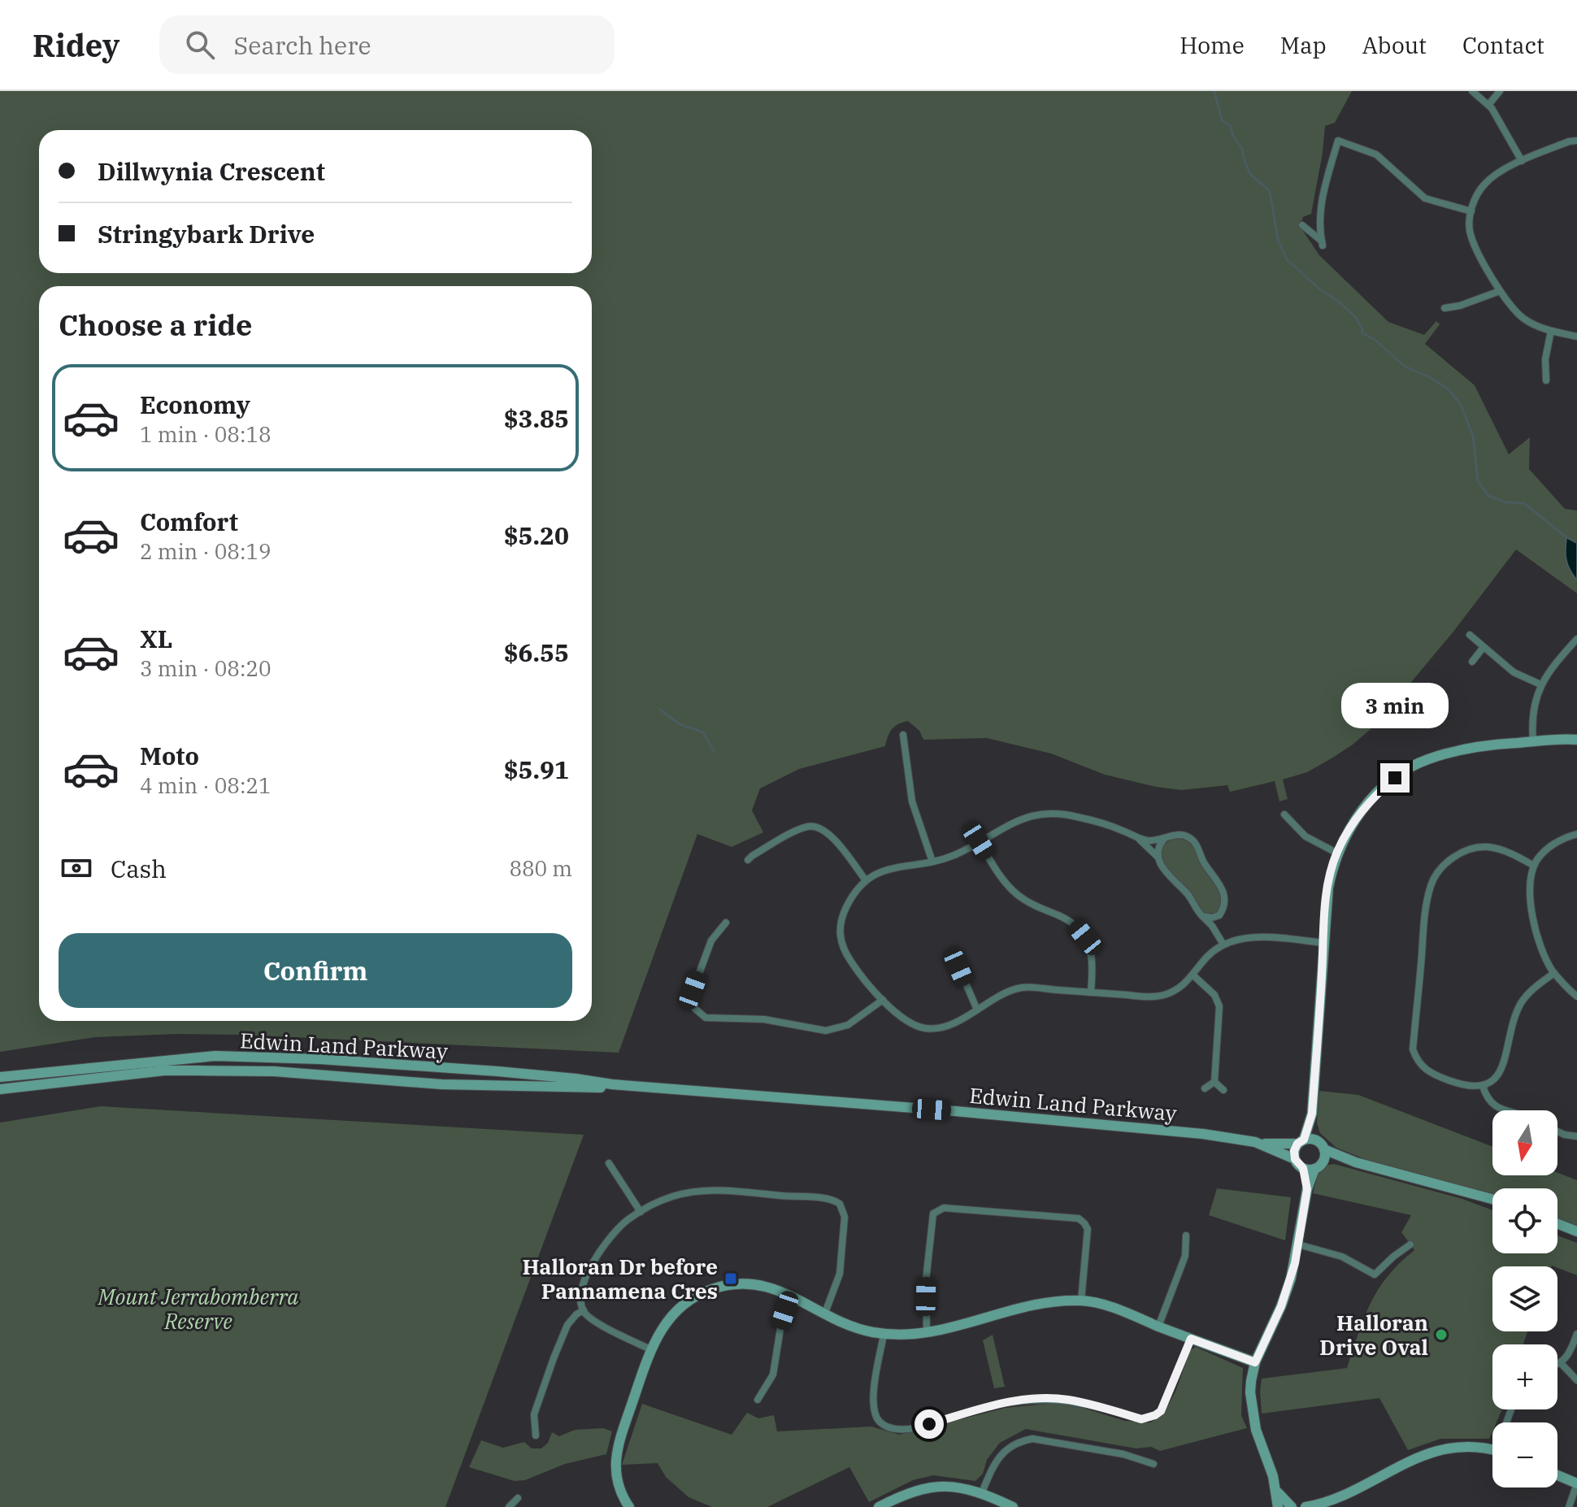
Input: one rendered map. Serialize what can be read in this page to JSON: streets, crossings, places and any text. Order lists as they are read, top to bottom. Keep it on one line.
{"streets":{"main road":["Edwin Land Parkway"]},"parks":["Mount Jerrabomberra Reserve"],"places":{"transit":["Halloran Dr before Pannamena Cres"],"other":["Halloran Drive Oval"]},"north":"bottom","page":{"header":"Ridey","search":"Search here","nav":["Home","Map","About","Contact"],"banner":["Dillwynia Crescent","Stringybark Drive"],"heading":"Choose a ride","list":[{"name":"Economy","note":"1 min · 08:18","value":"$3.85"},{"name":"Comfort","note":"2 min · 08:19","value":"$5.20"},{"name":"XL","note":"3 min · 08:20","value":"$6.55"},{"name":"Moto","note":"4 min · 08:21","value":"$5.91"}],"bubble":"3 min","pay":["Cash","880 m"],"buttons":"Confirm","map_buttons":["+","−"]}}
